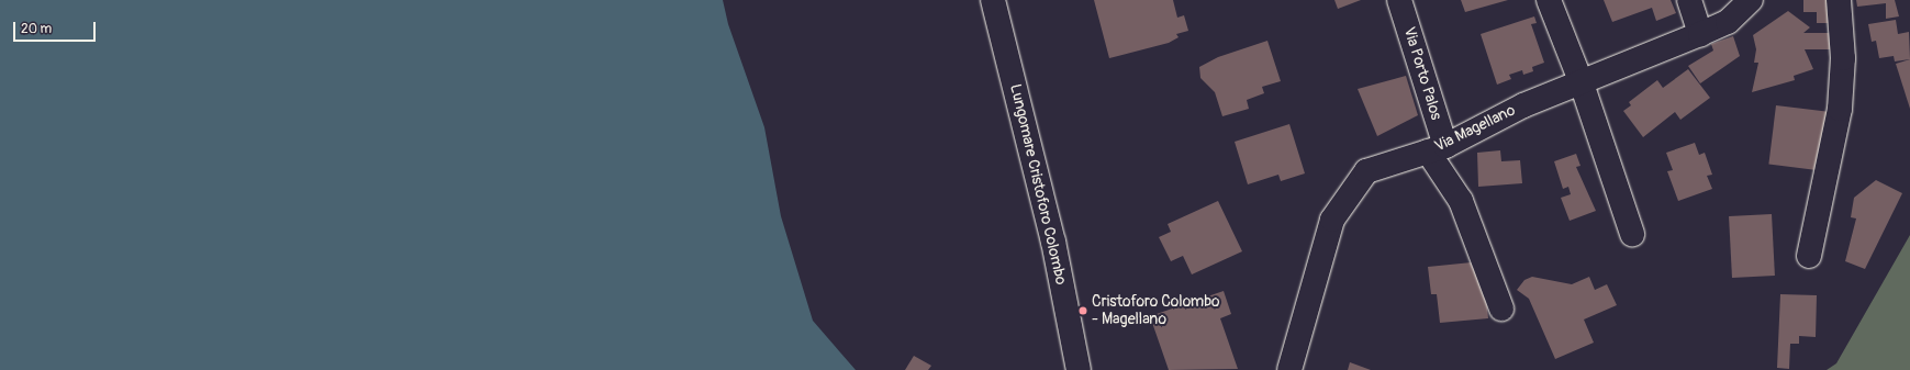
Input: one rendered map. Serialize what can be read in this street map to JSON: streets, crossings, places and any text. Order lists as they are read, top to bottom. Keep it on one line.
{"streets":{"street":["Via Porto Palos","Via Magellano","Lungomare Cristoforo Colombo"]},"crossings":[["Via Porto Palos","Via Magellano"]],"places":["Cristoforo Colombo - Magellano"],"scale_bar":"20 m"}
